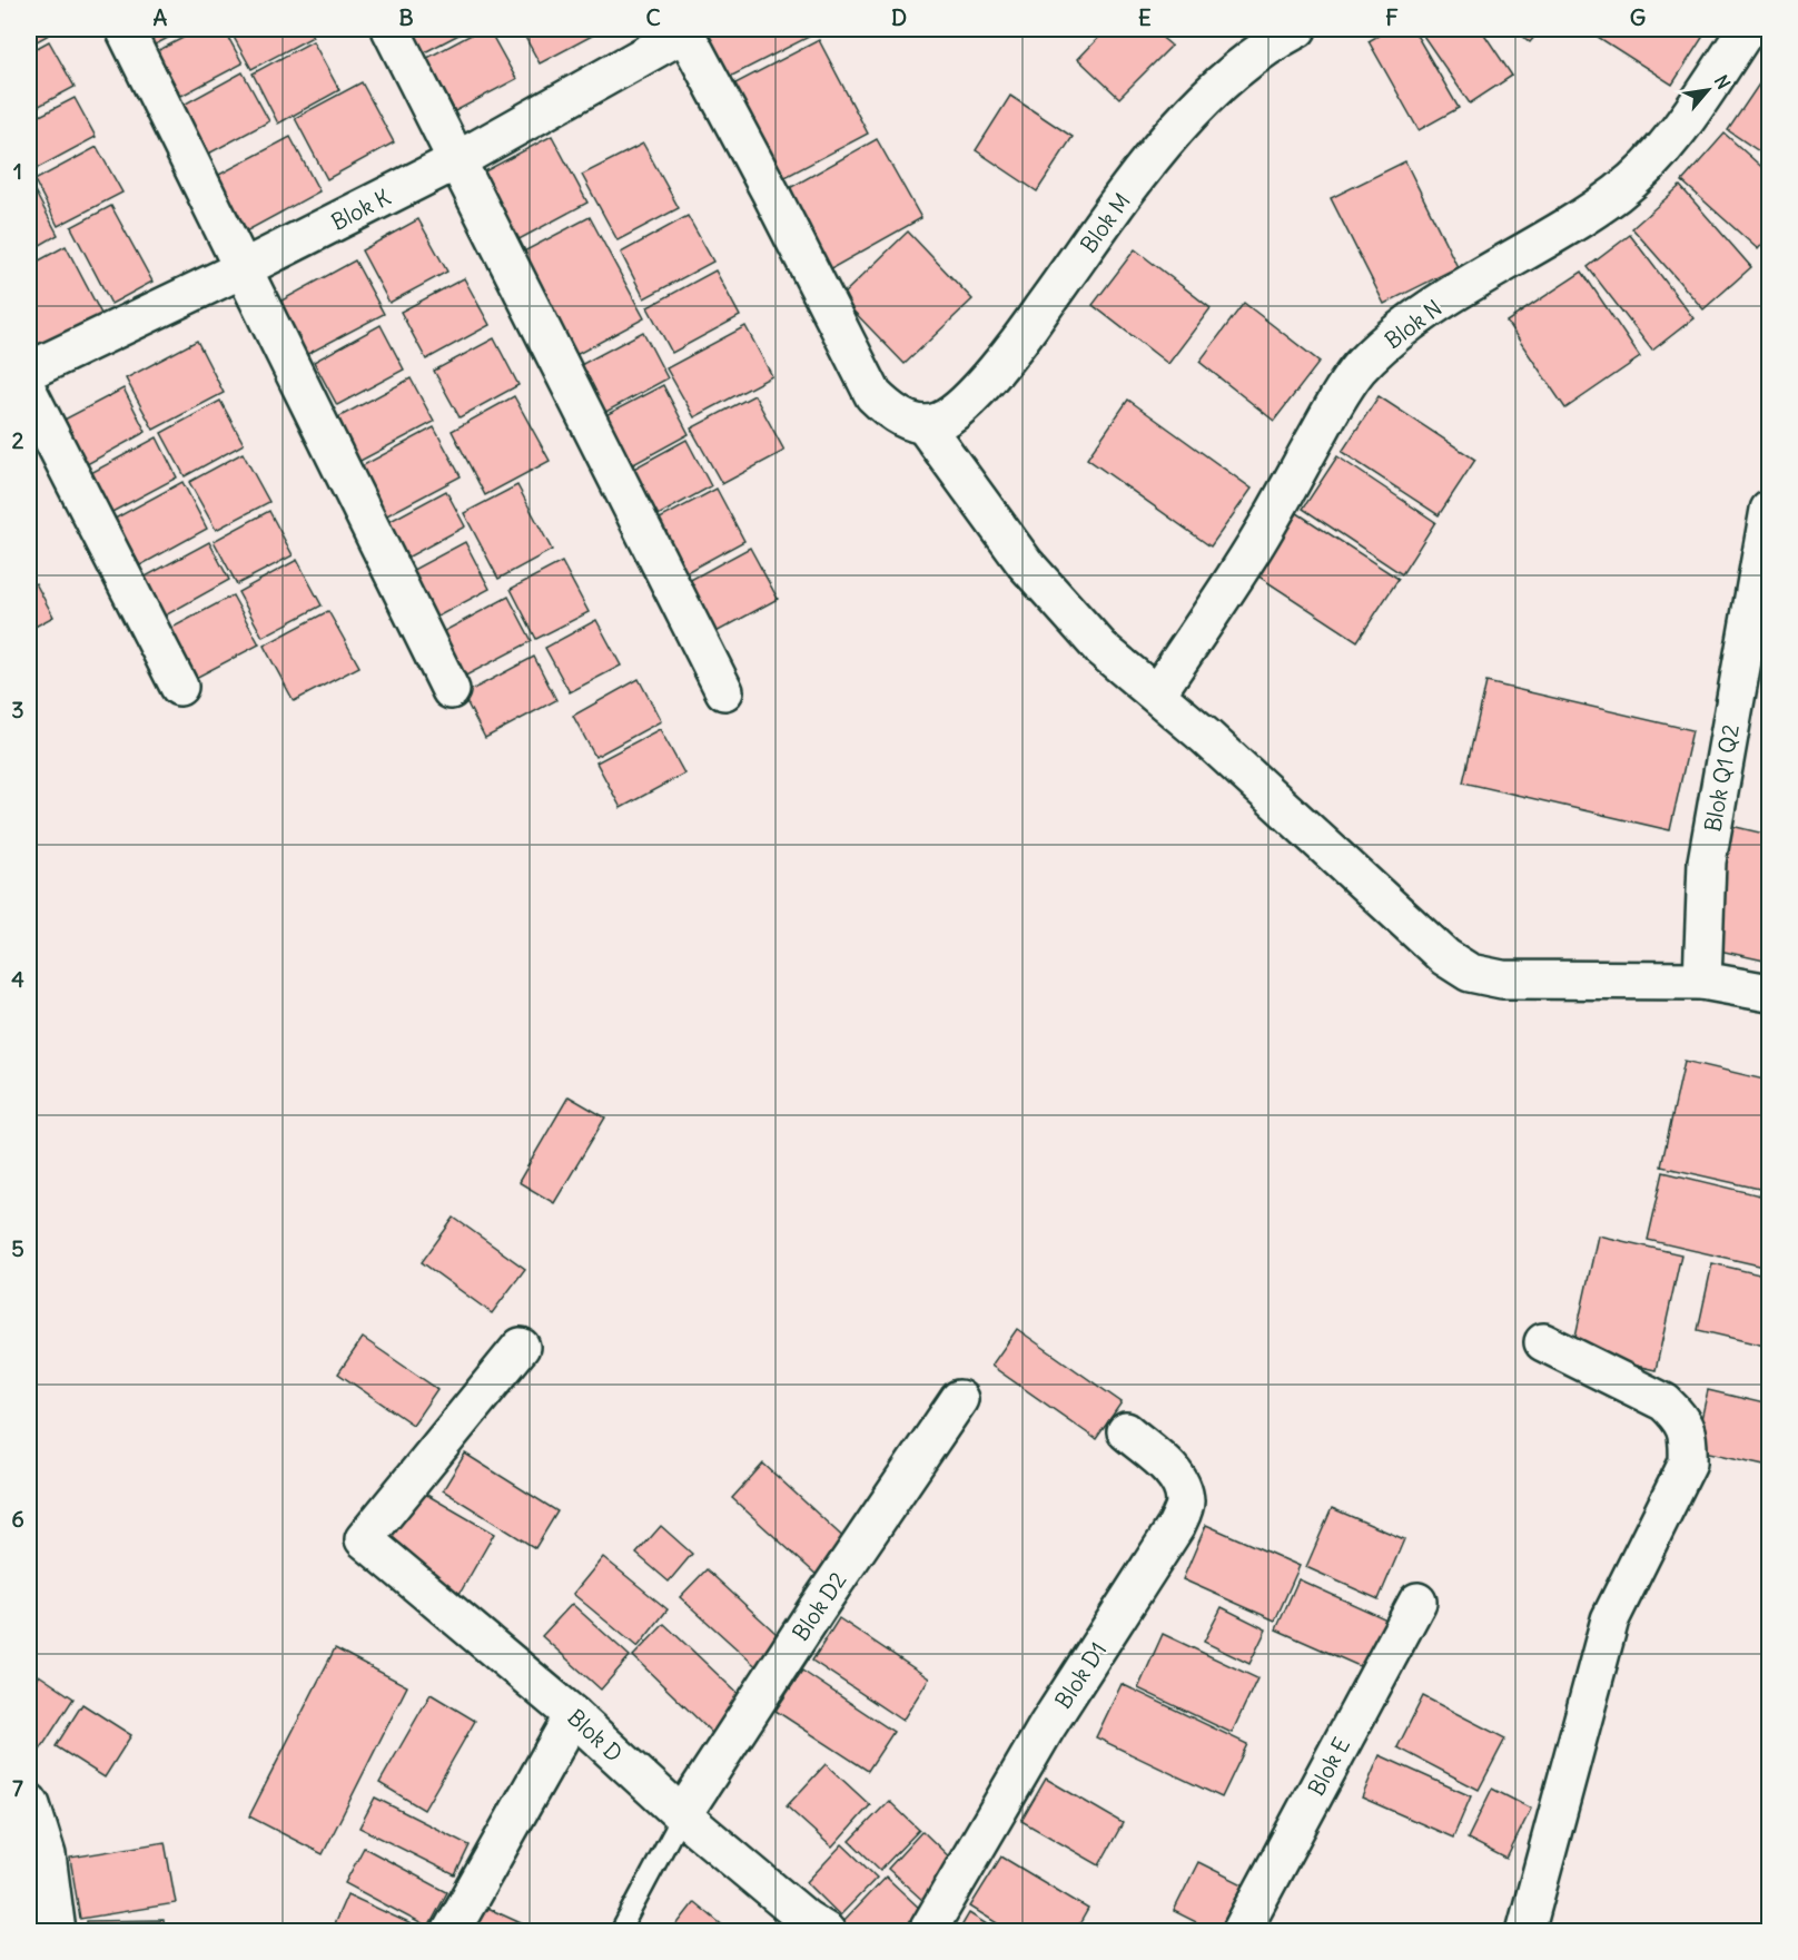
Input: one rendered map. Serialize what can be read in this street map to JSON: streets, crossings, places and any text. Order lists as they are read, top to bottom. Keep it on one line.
{"streets":{"street":["Blok K","Blok M","Blok N","Blok Q1 Q2","Blok D2","Blok D1","Blok D","Blok E"]},"crossings":[["Blok D2","Blok D"]],"north":"top right","grid":{"columns":["A","B","C","D","E","F","G"],"rows":["1","2","3","4","5","6","7"]}}
